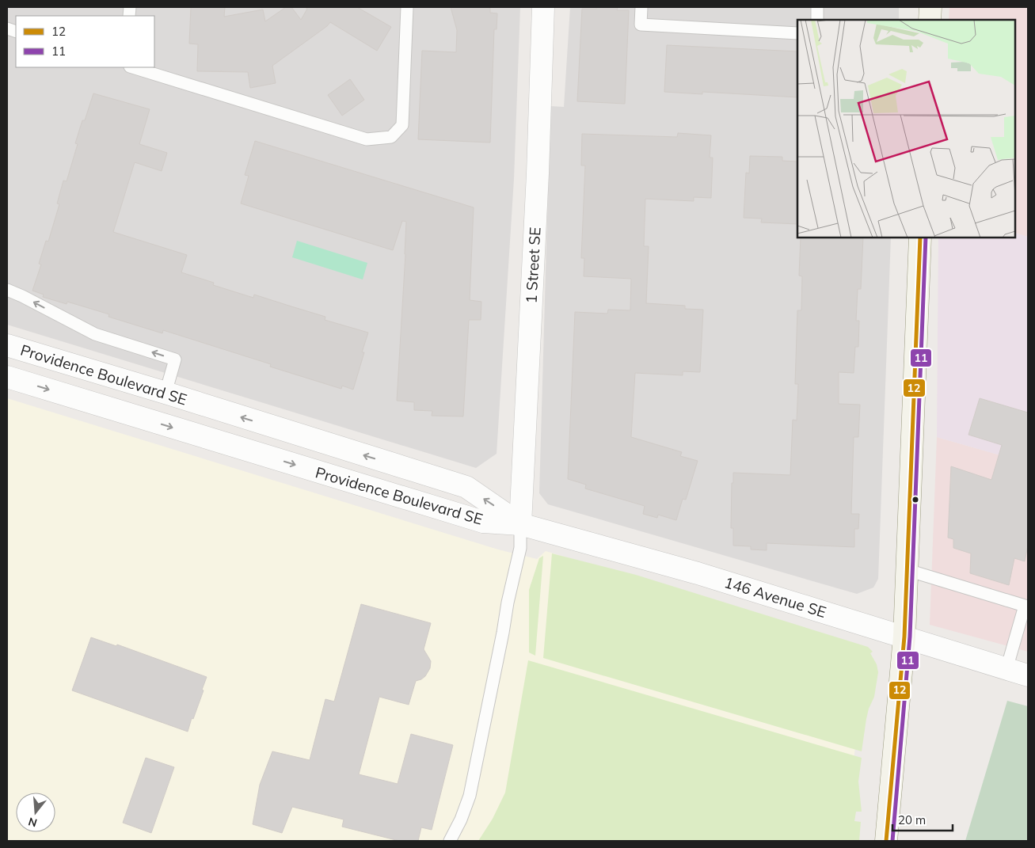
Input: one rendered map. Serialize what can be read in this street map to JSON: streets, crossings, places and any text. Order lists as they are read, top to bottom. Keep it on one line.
{"streets":{"street":["1 Street SE","Providence Boulevard SE","146 Avenue SE"]},"crossings":[["1 Street SE","Providence Boulevard SE"],["1 Street SE","146 Avenue SE"],["Providence Boulevard SE","146 Avenue SE"]],"lines":["transit line 12","transit line 11"],"legend":["12","11"],"scale_bar":"20 m","north":"bottom"}
